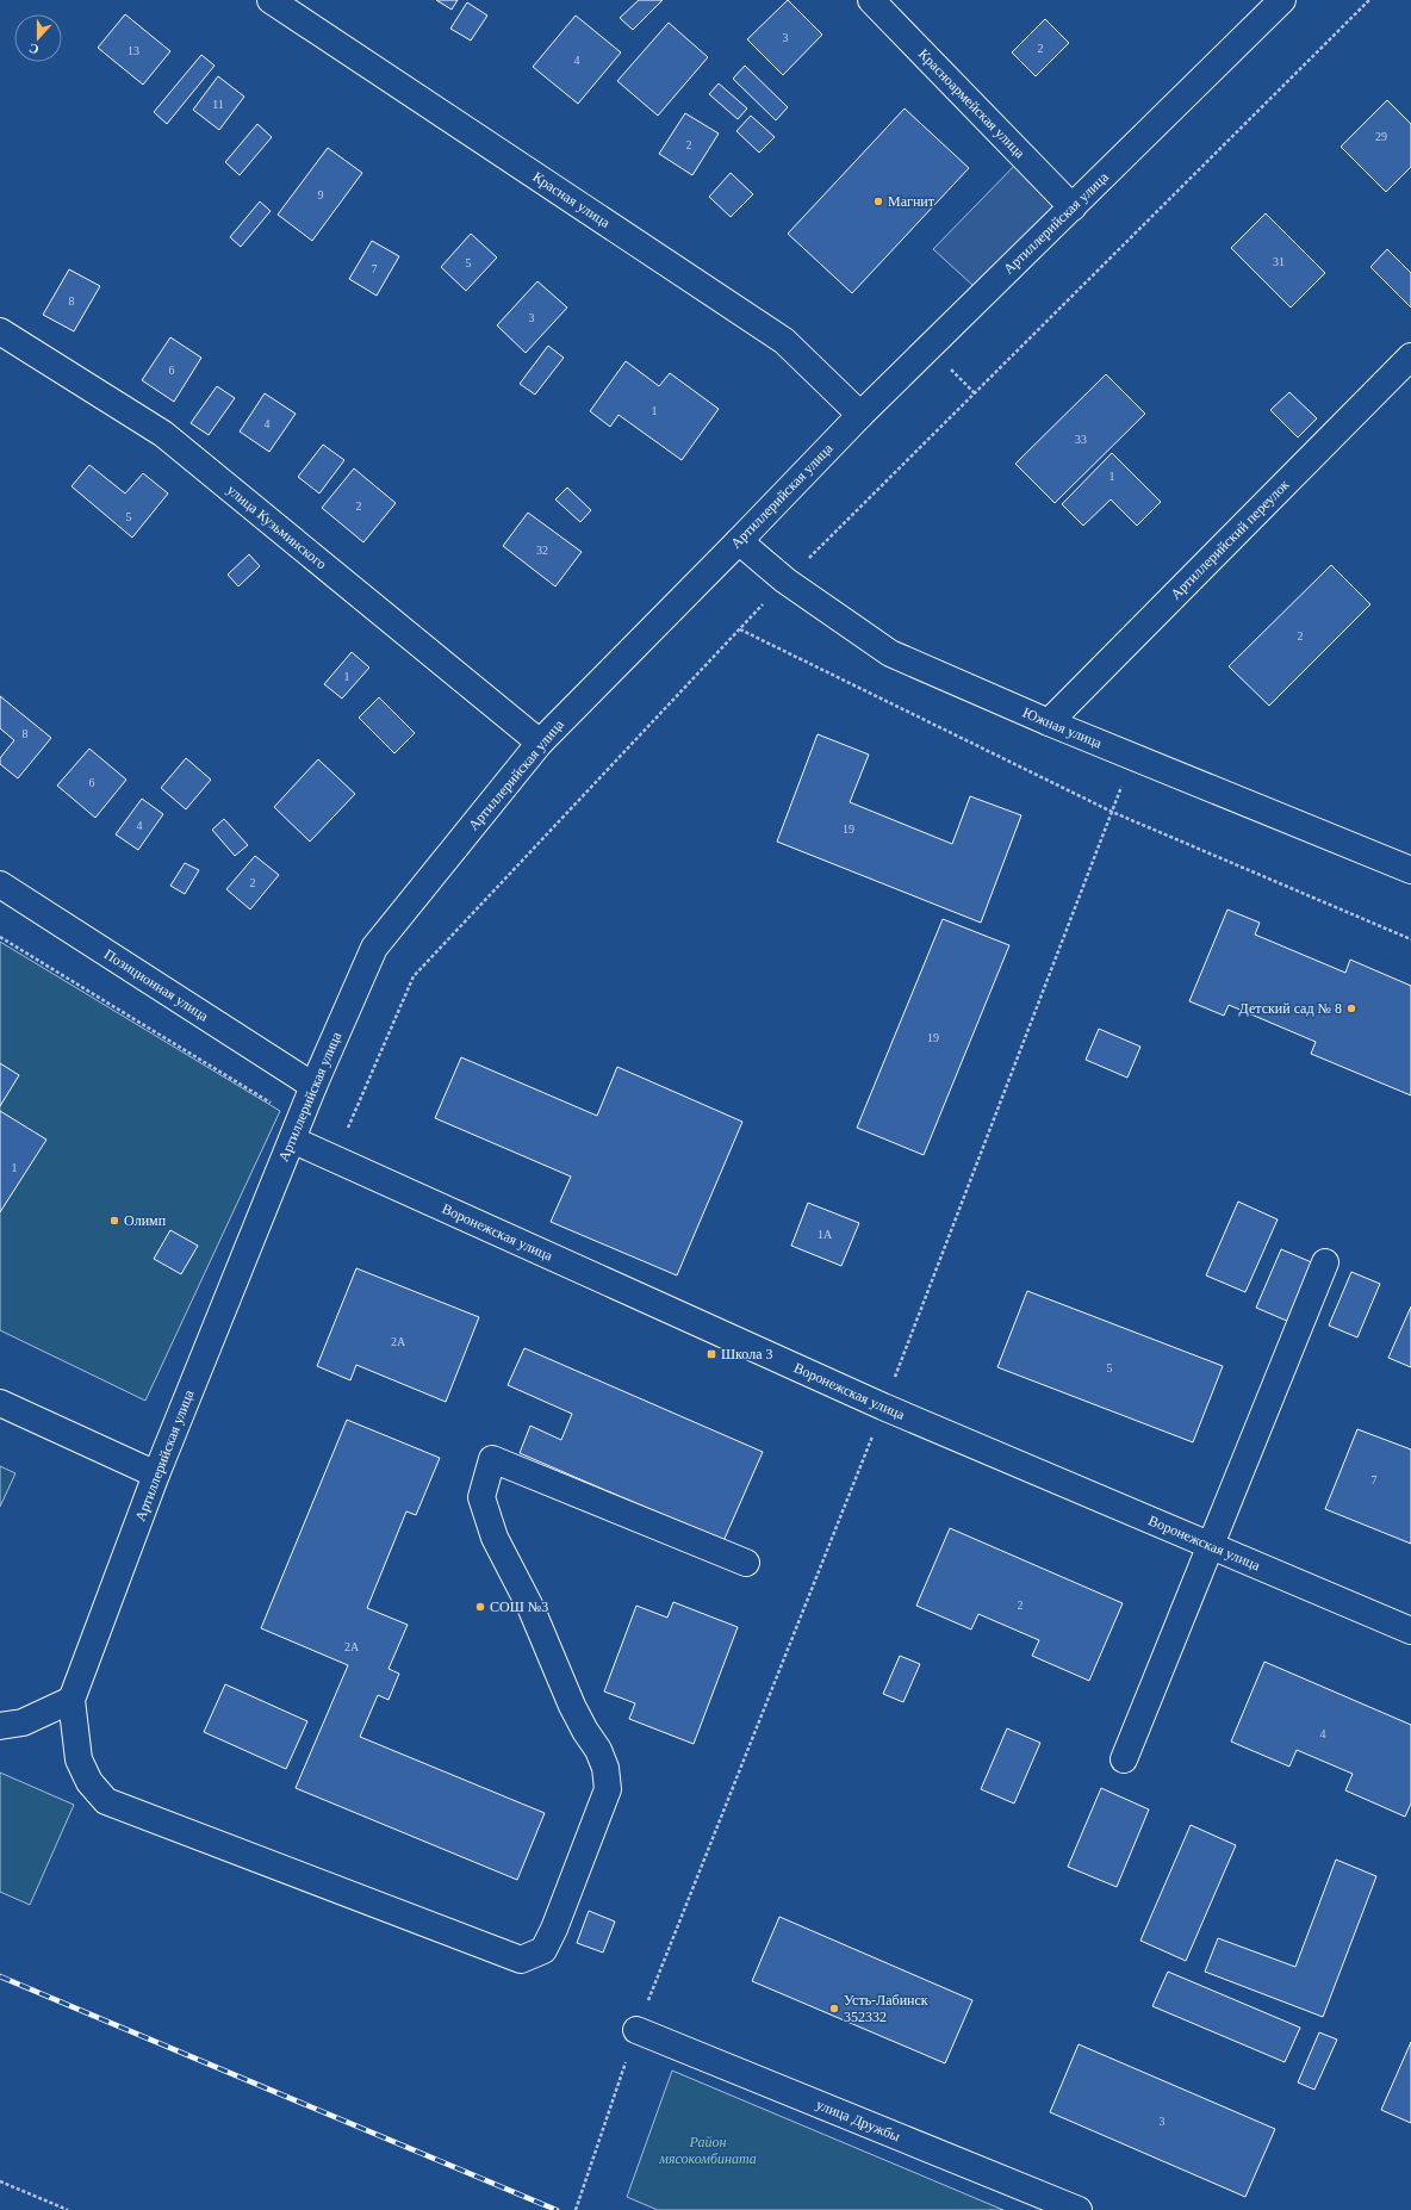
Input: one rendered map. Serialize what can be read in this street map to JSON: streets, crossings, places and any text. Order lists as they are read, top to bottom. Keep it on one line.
{"streets":{"street":["Красноармейская улица","Красная улица","Артиллерийская улица","улица Кузьминского","Артиллерийский переулок","Южная улица","Позиционная улица","Воронежская улица","улица Дружбы"]},"crossings":[["Красноармейская улица","Артиллерийская улица"],["Красная улица","Артиллерийская улица"],["Артиллерийская улица","улица Кузьминского"],["Артиллерийская улица","Южная улица"],["Артиллерийская улица","Позиционная улица"],["Артиллерийская улица","Воронежская улица"],["Артиллерийский переулок","Южная улица"]],"parks":["Район мясокомбината"],"places":{"other":["Магнит","Детский сад № 8","Олимп","СОШ №3","Усть-Лабинск 352332"],"transit":["Школа 3"]},"house_numbers":["3","2","13","4","11","29","2","9","31","5","7","8","3","6","1","4","33","1","2","5","32","2","1","8","6","4","19","2","19","1","1А","2А","5","7","2","2А","4","3"],"north":"bottom"}
